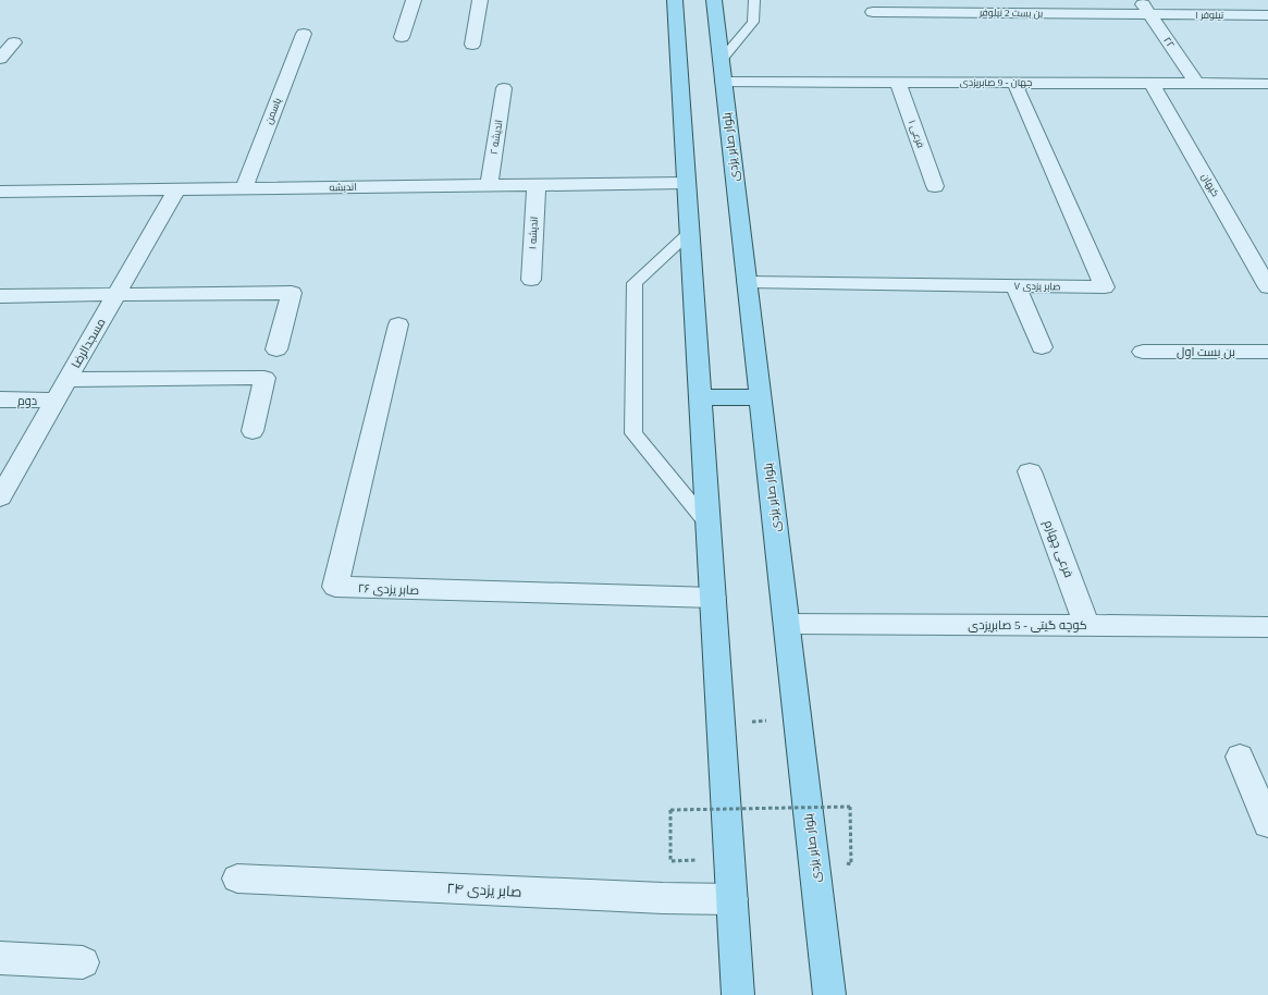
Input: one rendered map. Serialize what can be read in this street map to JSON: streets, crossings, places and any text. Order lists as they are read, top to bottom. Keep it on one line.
{"streets":{"main road":["بلوار صابر یزدی"],"street":["بن بست 2 نیلوفر","نیلوفر ۱","۲۲","جهان - 9 صابریزدی","یاسمن","فرعی ۱","اندیشه ۲","کیهان","اندیشه","اندیشه ۱","صابر یزدی ۷","مسجدالرضا","بن بست اول","دوم","فرعی چهارم","صابر یزدی ۲۶","کوچه گیتی - 5 صابریزدی","صابر یزدی ۲۴"]},"crossings":[["بن بست 2 نیلوفر","نیلوفر ۱"],["بن بست 2 نیلوفر","۲۲"],["نیلوفر ۱","۲۲"],["۲۲","جهان - 9 صابریزدی"],["جهان - 9 صابریزدی","فرعی ۱"],["جهان - 9 صابریزدی","بلوار صابر یزدی"],["جهان - 9 صابریزدی","کیهان"],["جهان - 9 صابریزدی","صابر یزدی ۷"],["یاسمن","اندیشه"],["اندیشه ۲","اندیشه"],["بلوار صابر یزدی","صابر یزدی ۷"],["بلوار صابر یزدی","کوچه گیتی - 5 صابریزدی"],["اندیشه","اندیشه ۱"],["اندیشه","مسجدالرضا"],["مسجدالرضا","دوم"],["فرعی چهارم","کوچه گیتی - 5 صابریزدی"]]}
